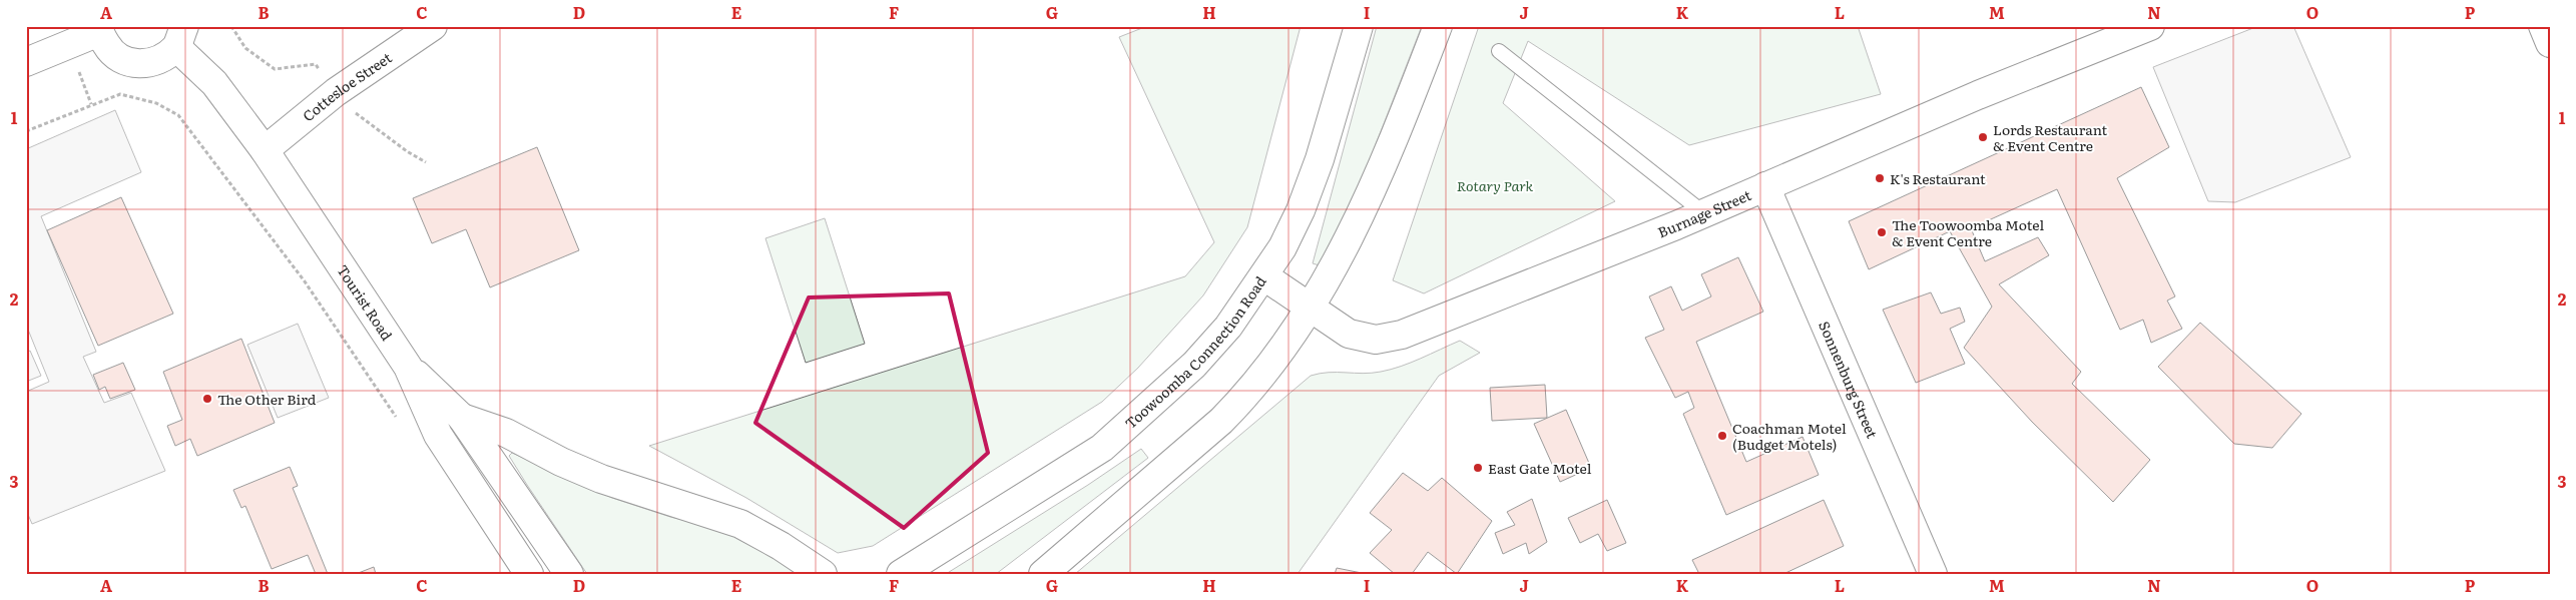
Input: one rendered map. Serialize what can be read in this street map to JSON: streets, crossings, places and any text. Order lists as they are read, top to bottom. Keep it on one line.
{"streets":{"main road":["Cottesloe Street","Burnage Street","Tourist Road","Toowoomba Connection Road","Sonnenburg Street"]},"crossings":[["Cottesloe Street","Tourist Road"],["Burnage Street","Toowoomba Connection Road"],["Burnage Street","Sonnenburg Street"]],"parks":["Rotary Park"],"places":["Lords Restaurant & Event Centre","K's Restaurant","The Toowoomba Motel & Event Centre","The Other Bird","Coachman Motel (Budget Motels)","East Gate Motel"],"grid":{"columns":["A","B","C","D","E","F","G","H","I","J","K","L","M","N","O","P"],"rows":["1","2","3"]}}
